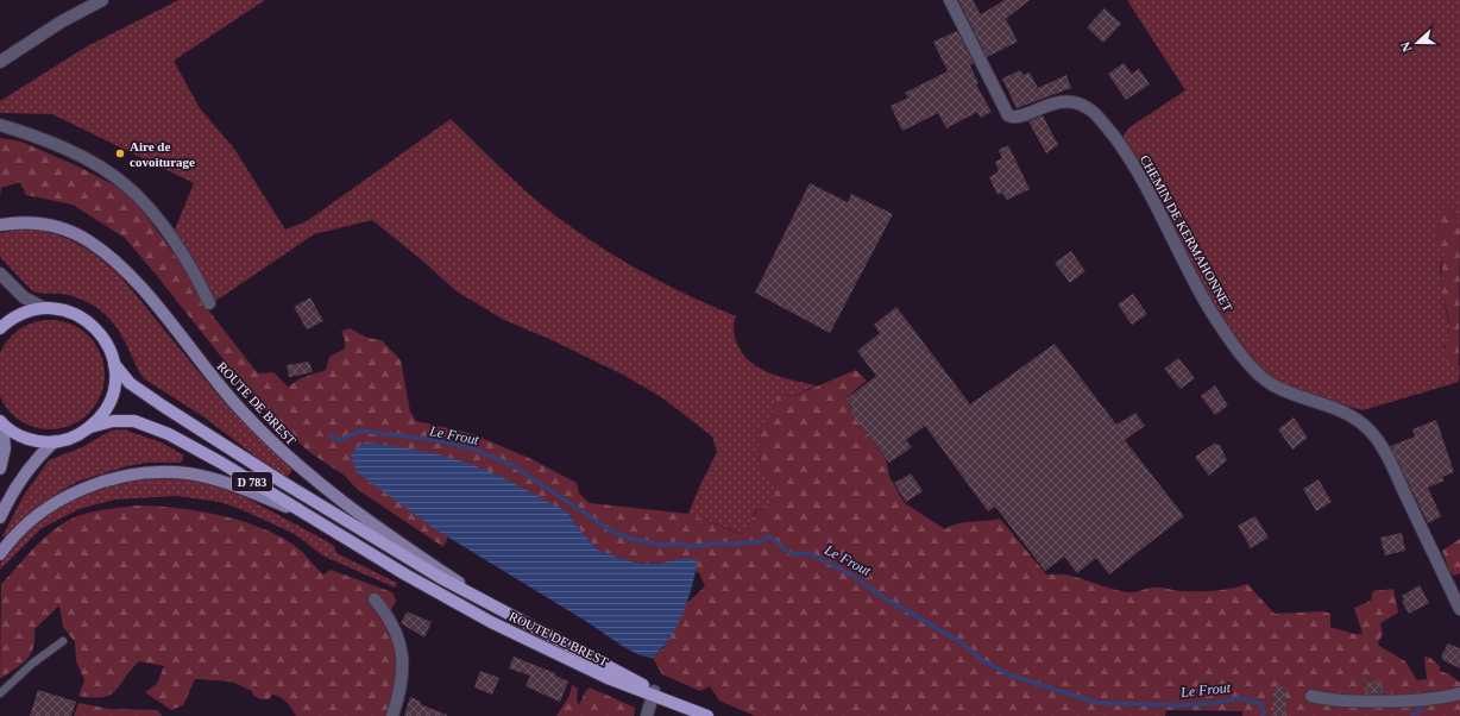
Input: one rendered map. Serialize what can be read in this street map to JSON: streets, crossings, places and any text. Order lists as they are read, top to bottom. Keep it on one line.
{"streets":{"main road":["ROUTE DE BREST","D 783"],"street":["CHEMIN DE KERMAHONNET"]},"water":["Le Frout"],"places":["Aire de covoiturage"],"north":"left"}
